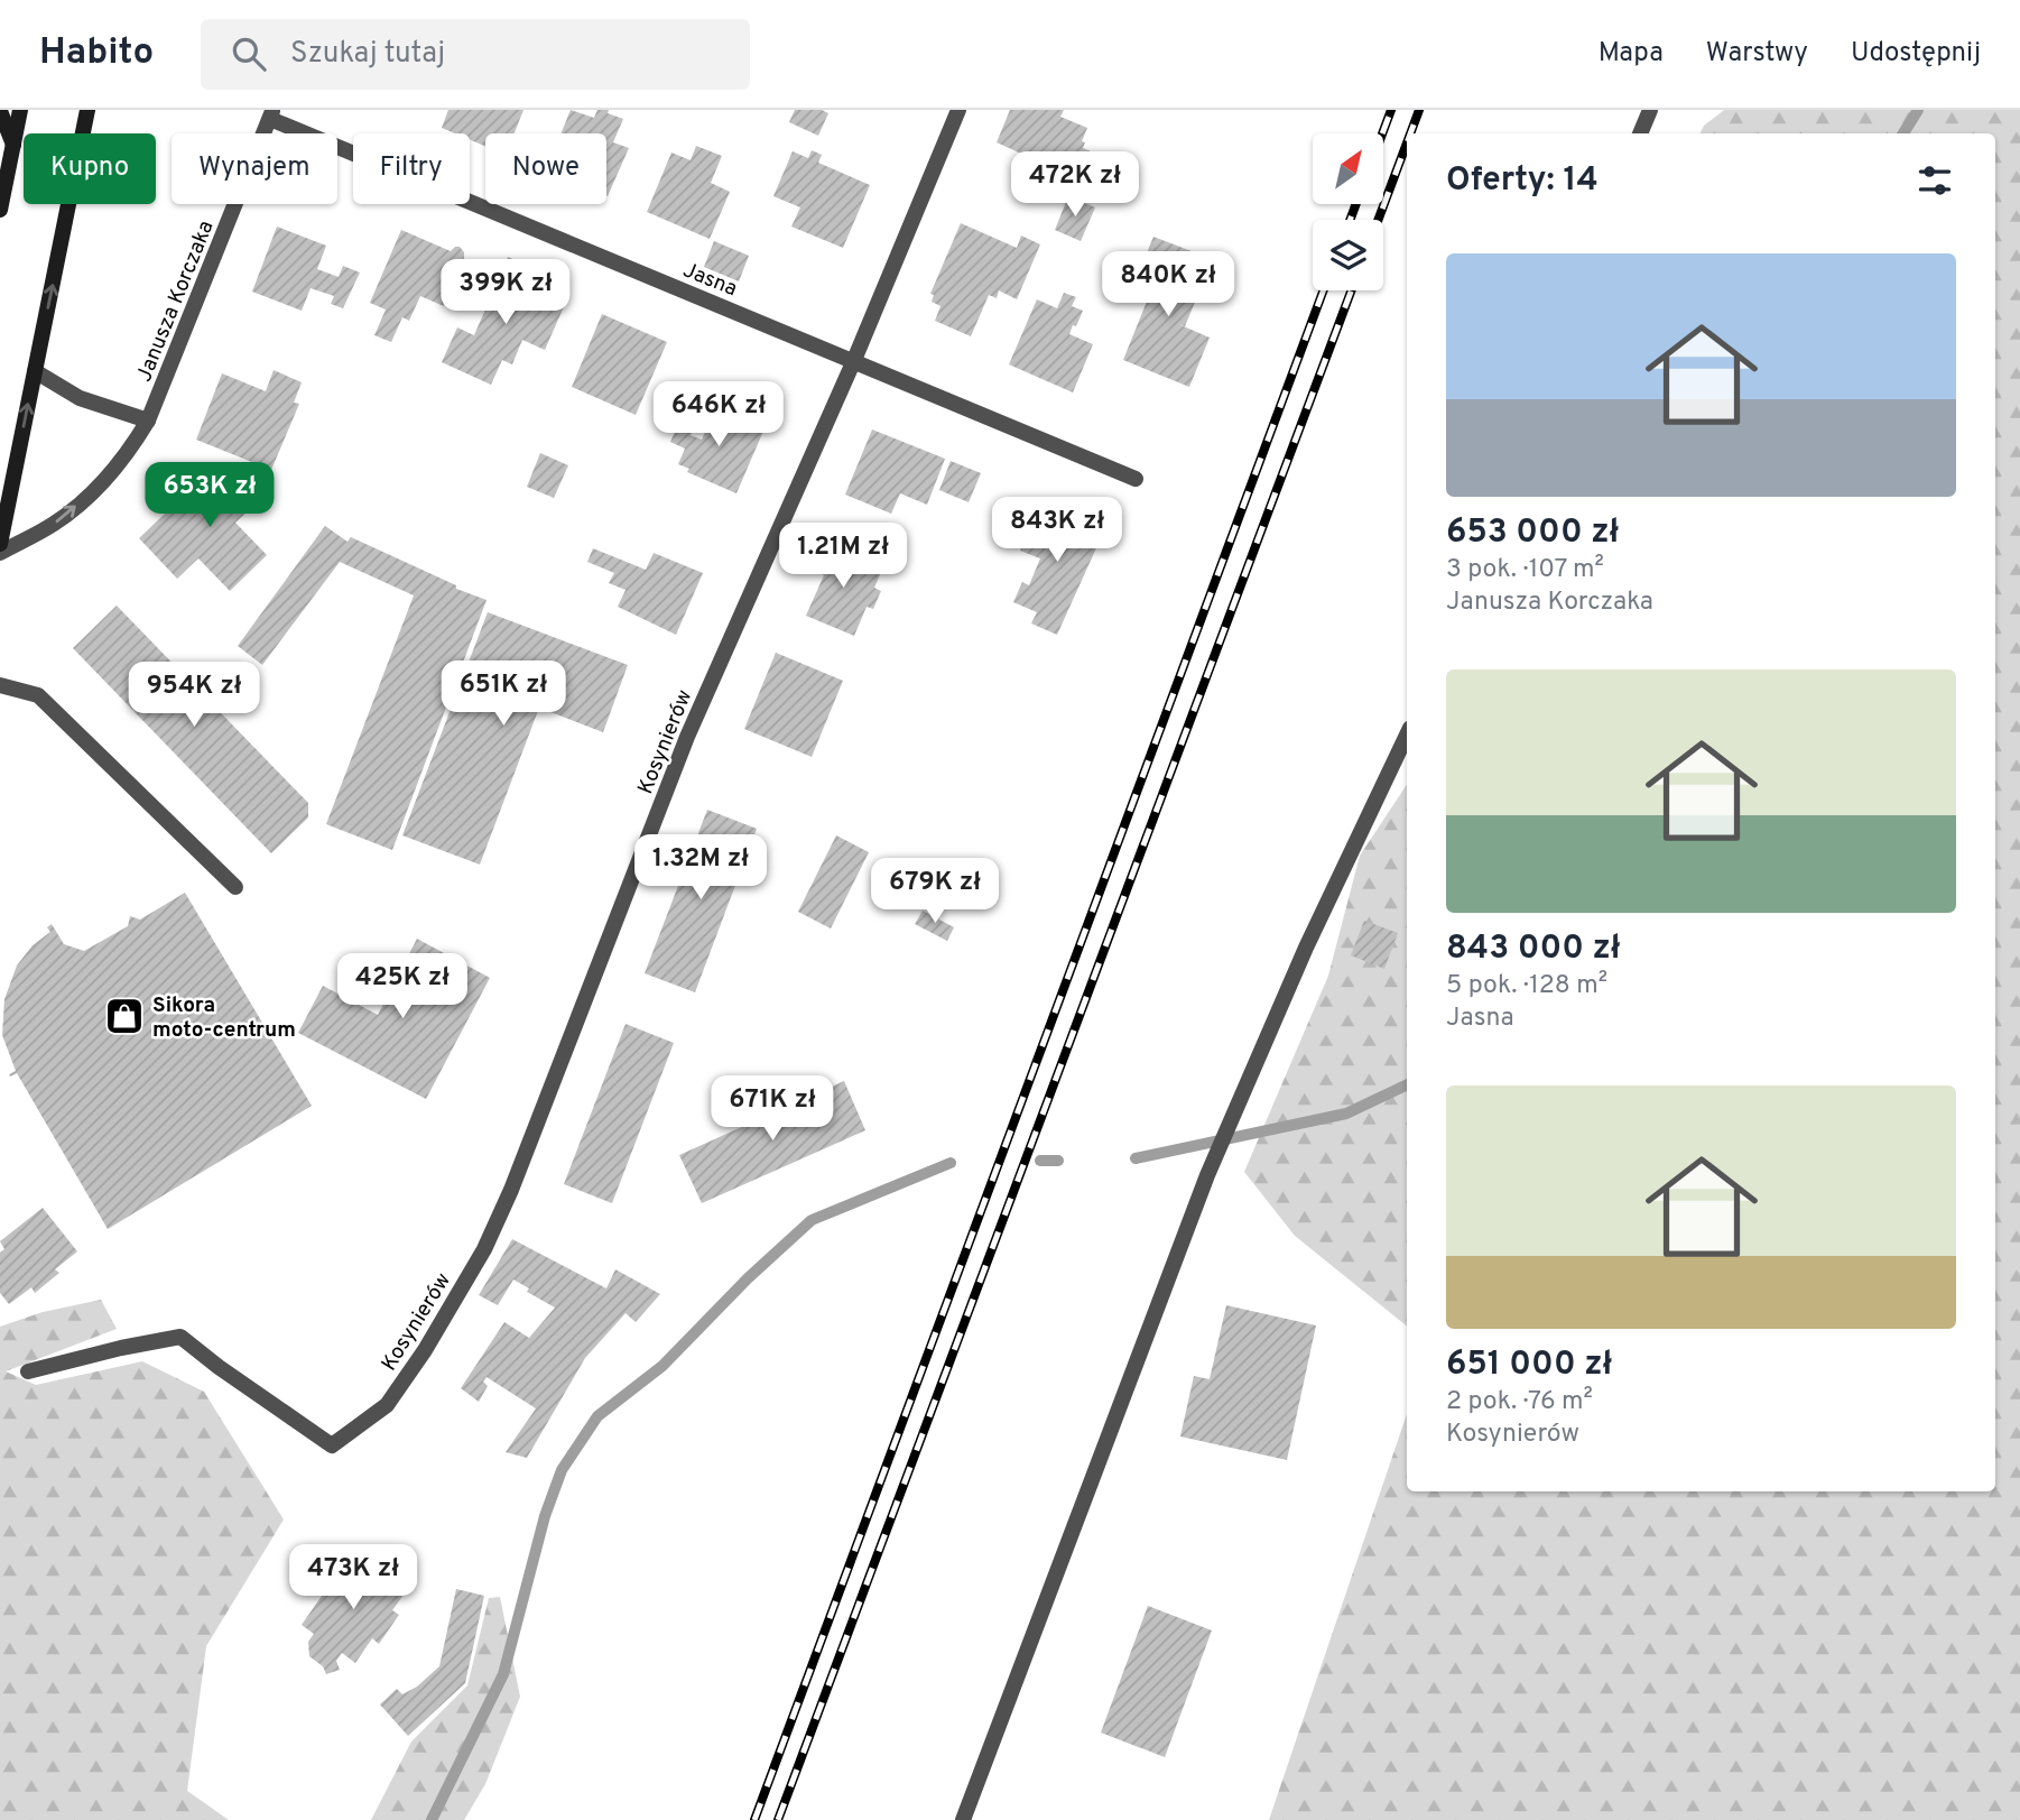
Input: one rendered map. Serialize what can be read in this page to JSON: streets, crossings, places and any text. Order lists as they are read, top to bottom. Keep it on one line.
{"streets":{"street":["Jasna","Janusza Korczaka","Kosynierów"]},"crossings":[["Jasna","Janusza Korczaka"],["Jasna","Kosynierów"]],"one_way":["Janusza Korczaka"],"places":{"shop":["Sikora moto-centrum"]},"north":"top right","page":{"header":"Habito","search":"Szukaj tutaj","nav":["Mapa","Warstwy","Udostępnij"],"chip":["Kupno","Wynajem","Filtry","Nowe"],"heading":"Oferty: 14","price":["472K zł","840K zł","399K zł","646K zł","653K zł","843K zł","1.21M zł","651K zł","954K zł","1.32M zł","679K zł","425K zł","671K zł","473K zł"],"list":[{"name":"653 000 zł","note":"3 pok. · 107 m² · Janusza Korczaka"},{"name":"843 000 zł","note":"5 pok. · 128 m² · Jasna"},{"name":"651 000 zł","note":"2 pok. · 76 m² · Kosynierów"}]}}
